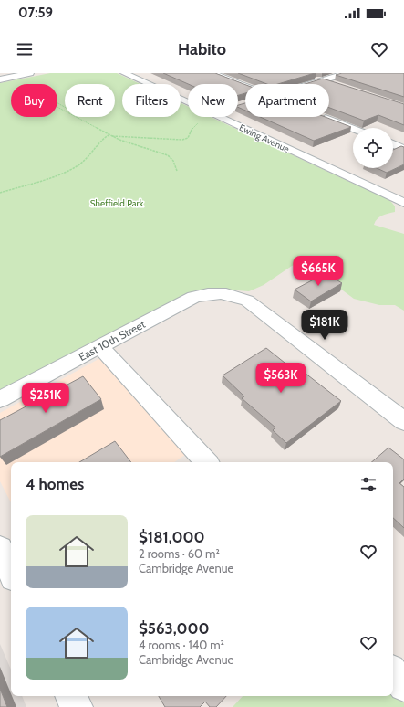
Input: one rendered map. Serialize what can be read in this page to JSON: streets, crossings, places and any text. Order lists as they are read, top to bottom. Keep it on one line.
{"streets":{"street":["Ewing Avenue","East 10th Street"]},"parks":["Sheffield Park"],"page":{"status":"07:59","header":"Habito","chip":["Buy","Rent","Filters","New","Apartment"],"price":["$665K","$181K","$563K","$251K"],"heading":"4 homes","list":[{"name":"$181,000","note":"2 rooms · 60 m² · Cambridge Avenue"},{"name":"$563,000","note":"4 rooms · 140 m² · Cambridge Avenue"}]}}
